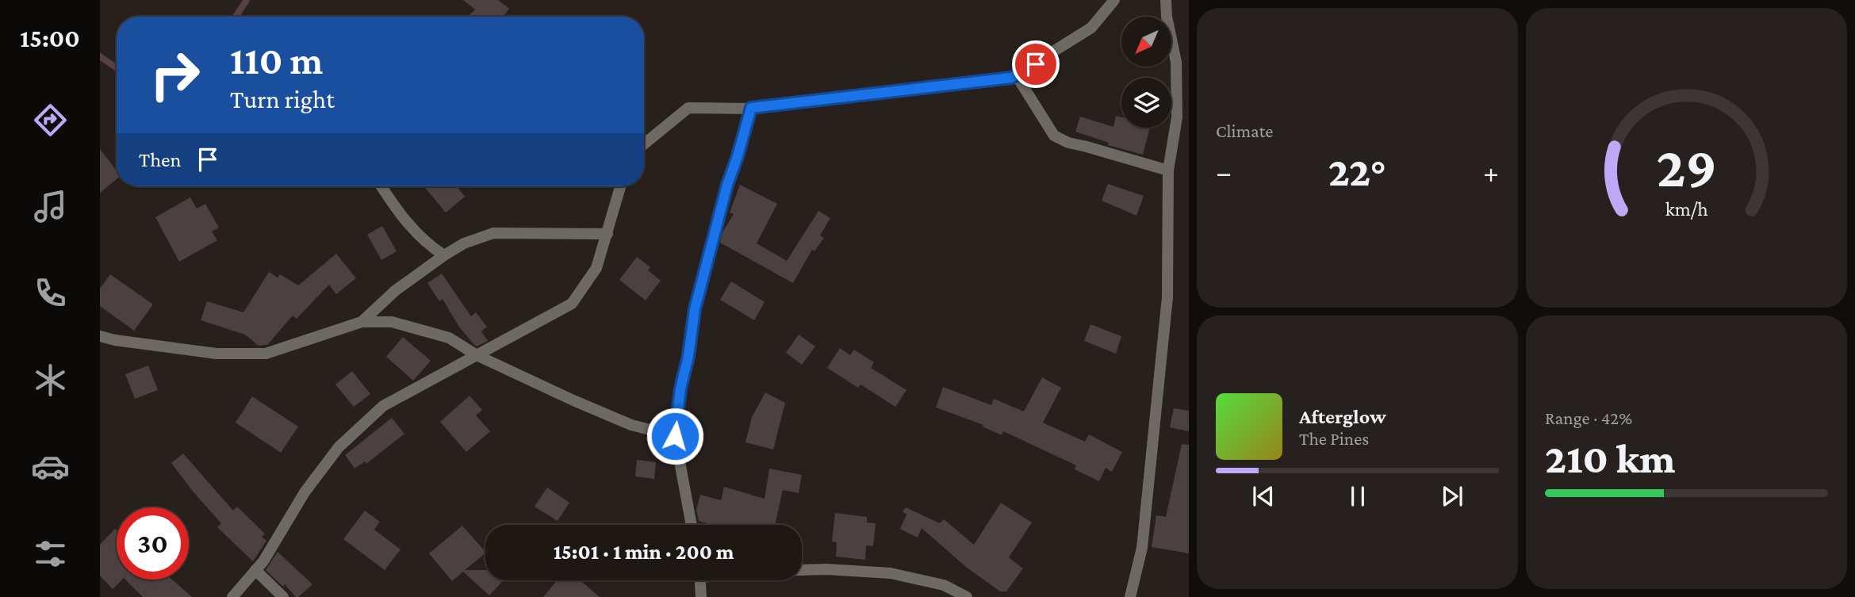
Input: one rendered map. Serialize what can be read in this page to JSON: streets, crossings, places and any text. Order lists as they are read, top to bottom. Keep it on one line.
{"north":"bottom left","page":{"tabs":"15:00","tile":["Climate",["Range · 42%","210 km"]],"turn":["110 m","Turn right"],"then":"Then","heat":["−","22°","+"],"song":["Afterglow","The Pines"],"limit":"30","trip":"15:01 · 1 min · 200 m","gauge":["29","km/h"]}}
